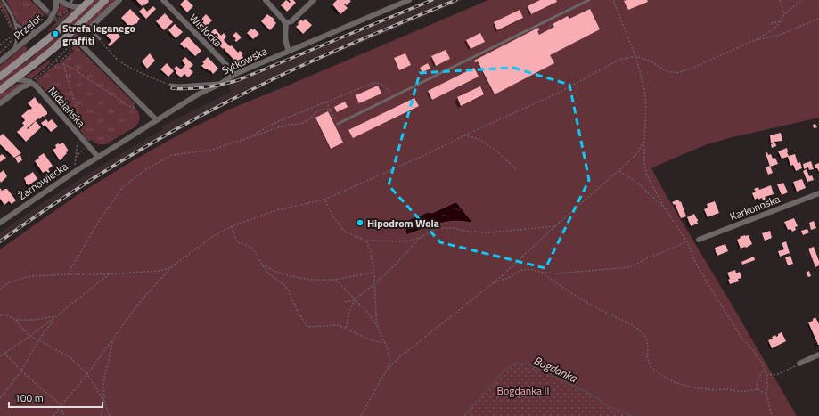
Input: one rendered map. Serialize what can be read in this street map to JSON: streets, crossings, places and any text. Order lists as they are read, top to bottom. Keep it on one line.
{"streets":{"street":["Przelot","Wisłocka","Sytkowska","Nidziańska","Żarnowiecka","Karkonoska"]},"crossings":[["Wisłocka","Sytkowska"],["Sytkowska","Nidziańska"],["Sytkowska","Żarnowiecka"],["Nidziańska","Żarnowiecka"]],"water":["Bogdanka"],"parks":["Bogdanka II"],"places":["Strefa leganego graffiti","Hipodrom Wola"],"scale_bar":"100 m"}
